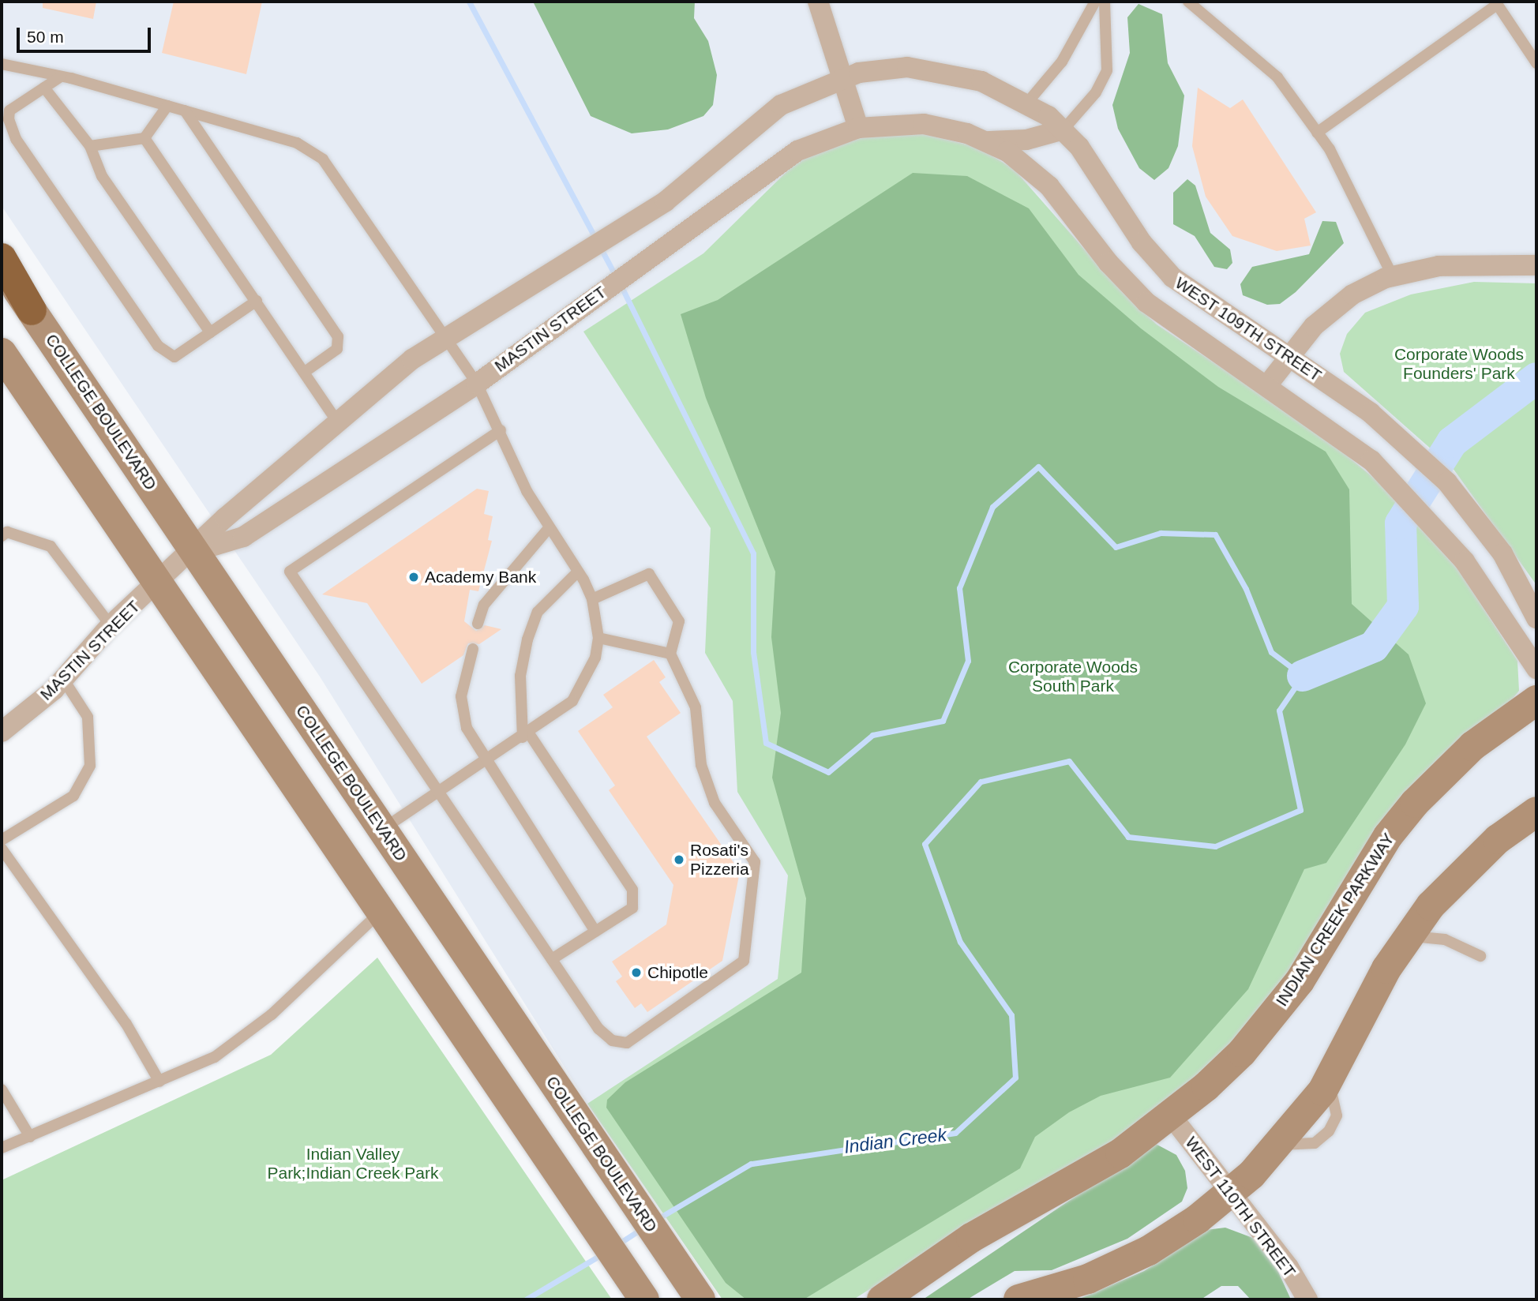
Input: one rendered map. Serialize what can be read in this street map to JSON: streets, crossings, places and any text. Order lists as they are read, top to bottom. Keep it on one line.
{"streets":{"main road":["COLLEGE BOULEVARD","INDIAN CREEK PARKWAY"],"street":["MASTIN STREET","WEST 109TH STREET","WEST 110TH STREET"]},"crossings":[["MASTIN STREET","WEST 109TH STREET"],["MASTIN STREET","COLLEGE BOULEVARD"],["INDIAN CREEK PARKWAY","WEST 110TH STREET"]],"water":["Indian Creek"],"parks":["Corporate Woods Founders' Park","Corporate Woods South Park","Indian Valley Park;Indian Creek Park"],"places":["Academy Bank","Rosati's Pizzeria","Chipotle"],"scale_bar":"50 m"}
